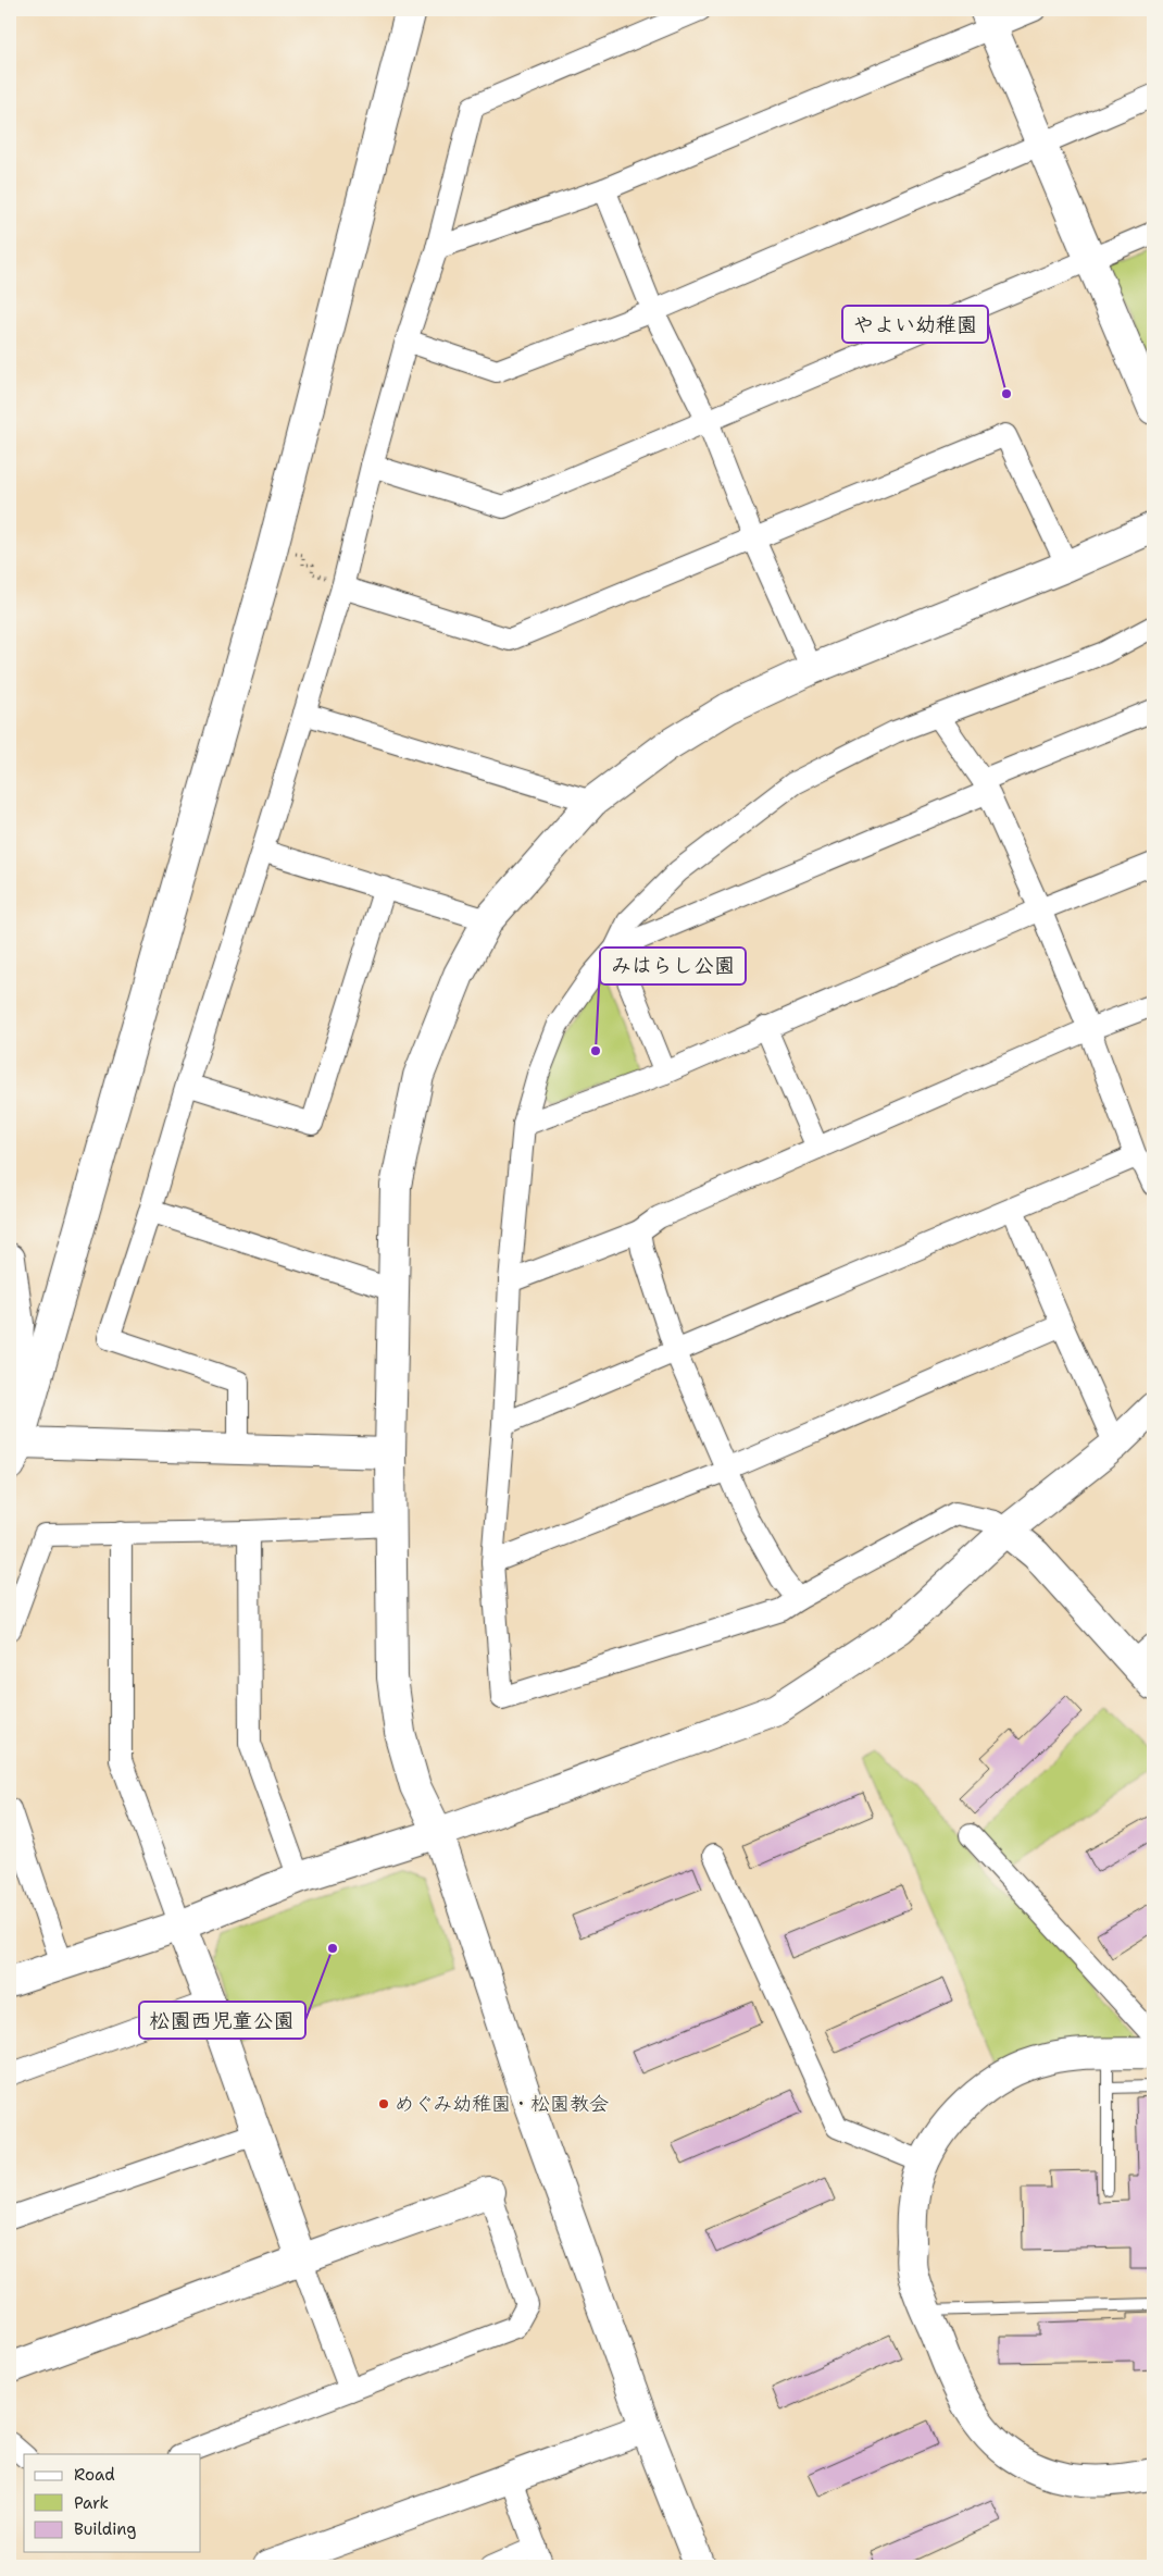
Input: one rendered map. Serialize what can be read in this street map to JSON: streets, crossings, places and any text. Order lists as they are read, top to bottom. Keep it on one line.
{"places":["やよい幼稚園","みはらし公園","松園西児童公園","めぐみ幼稚園・松園教会"],"legend":["Road","Park","Building"]}
